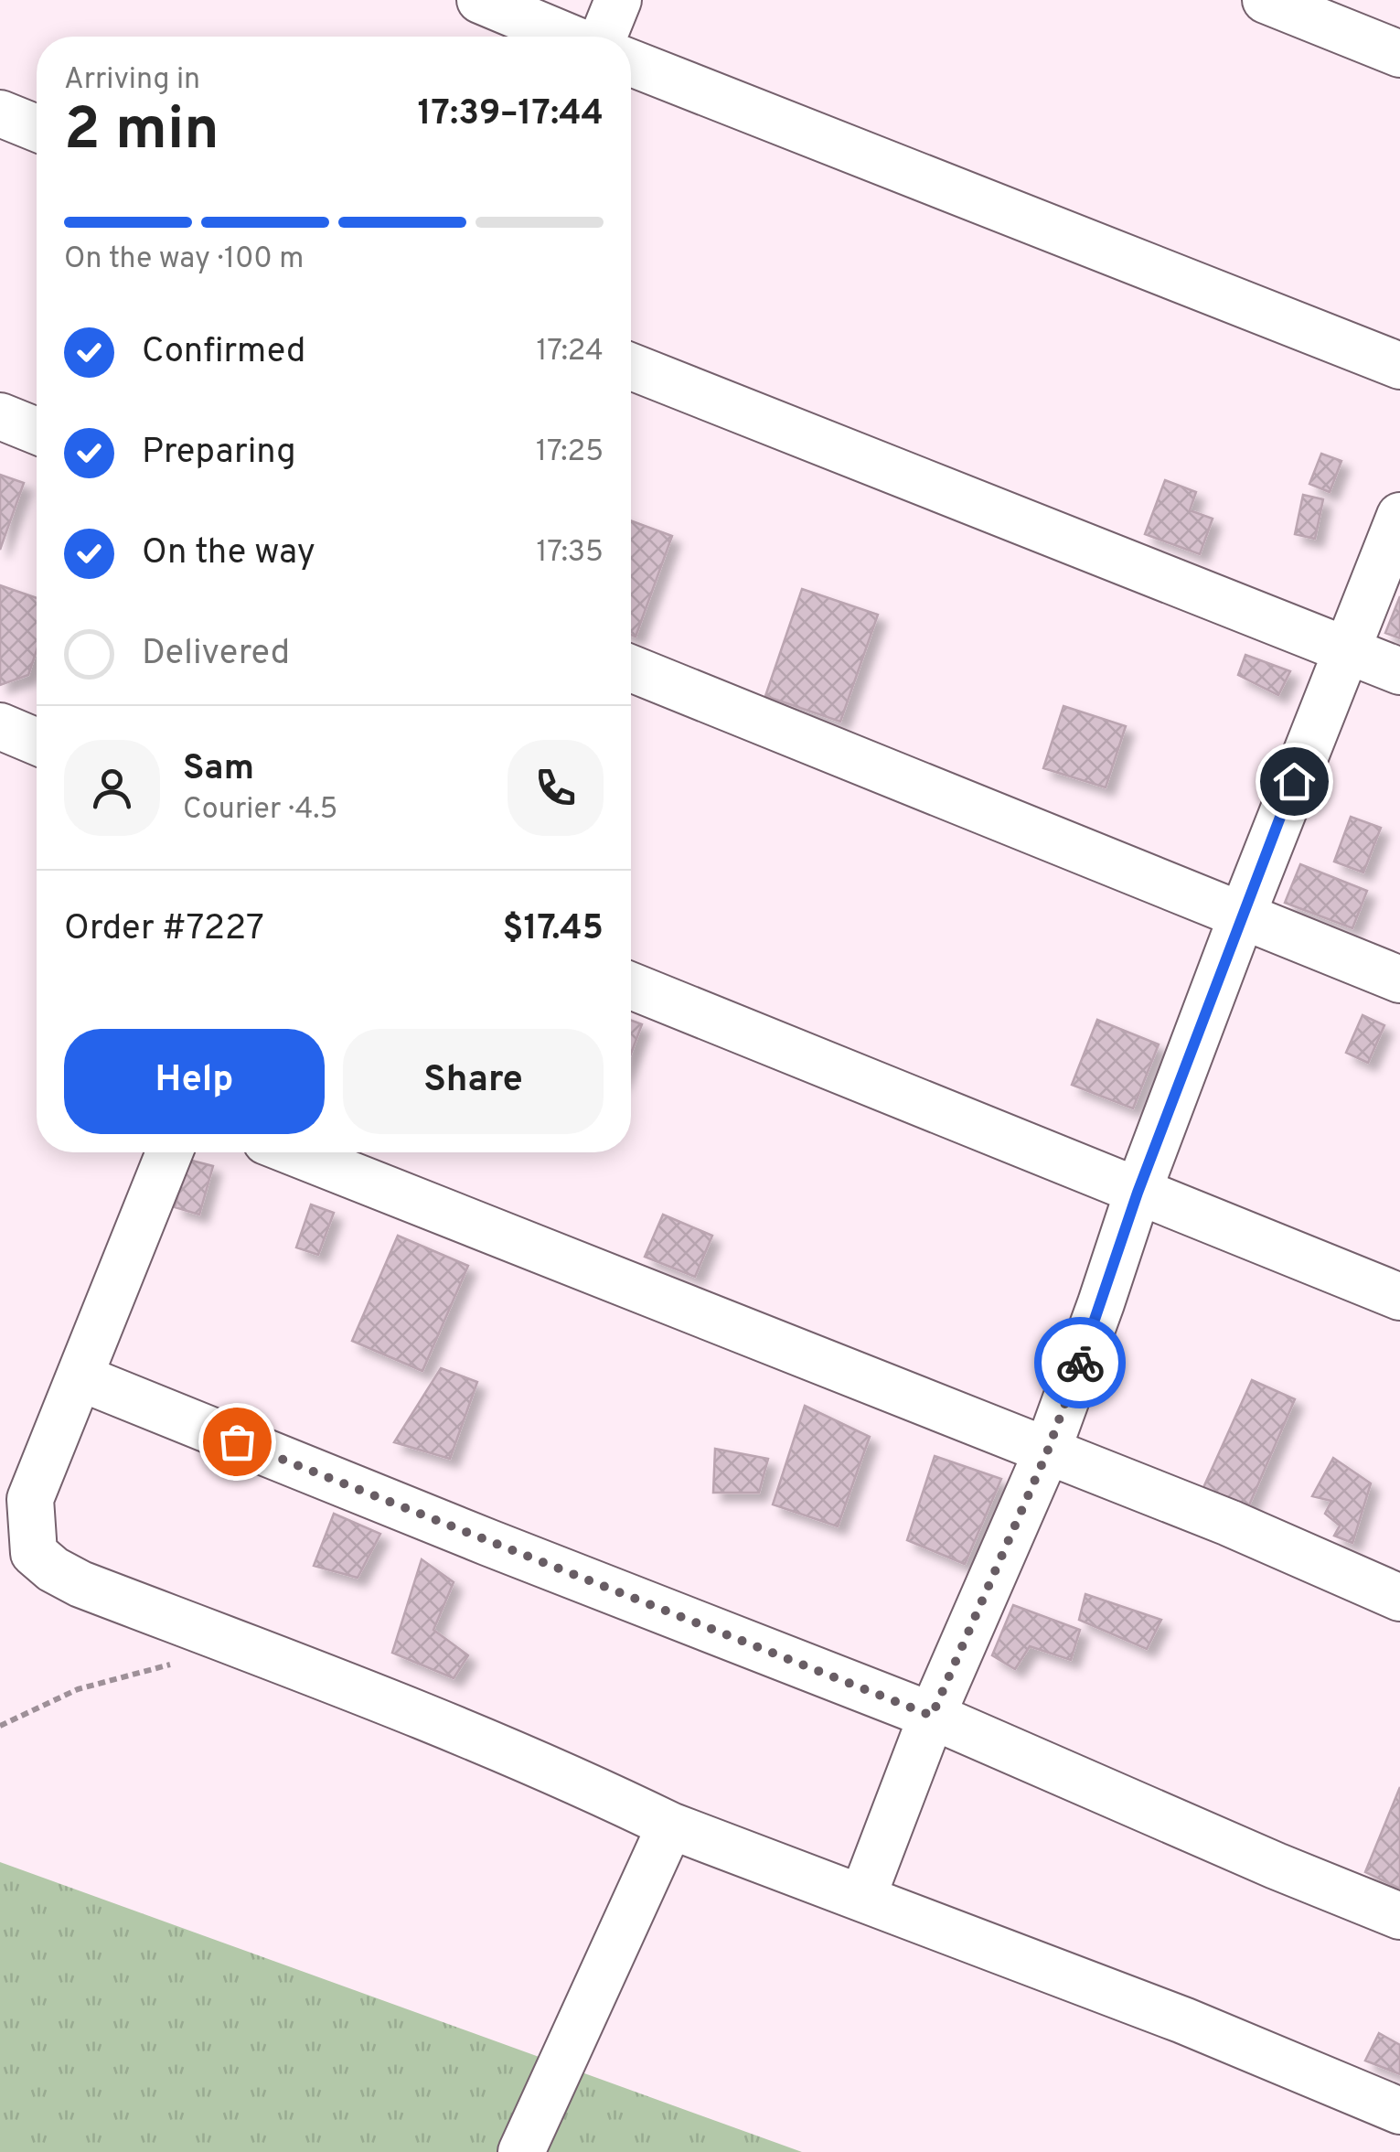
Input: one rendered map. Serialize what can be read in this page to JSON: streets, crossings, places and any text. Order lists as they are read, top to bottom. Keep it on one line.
{"page":{"heading":["2 min","Arriving in","17:39–17:44"],"panel":["Sam","Courier · 4.5","Order #7227","$17.45"],"bar":"On the way · 100 m","list":[["Confirmed","17:24"],["Preparing","17:25"],["On the way","17:35"],"Delivered"],"buttons":["Help","Share"]}}
